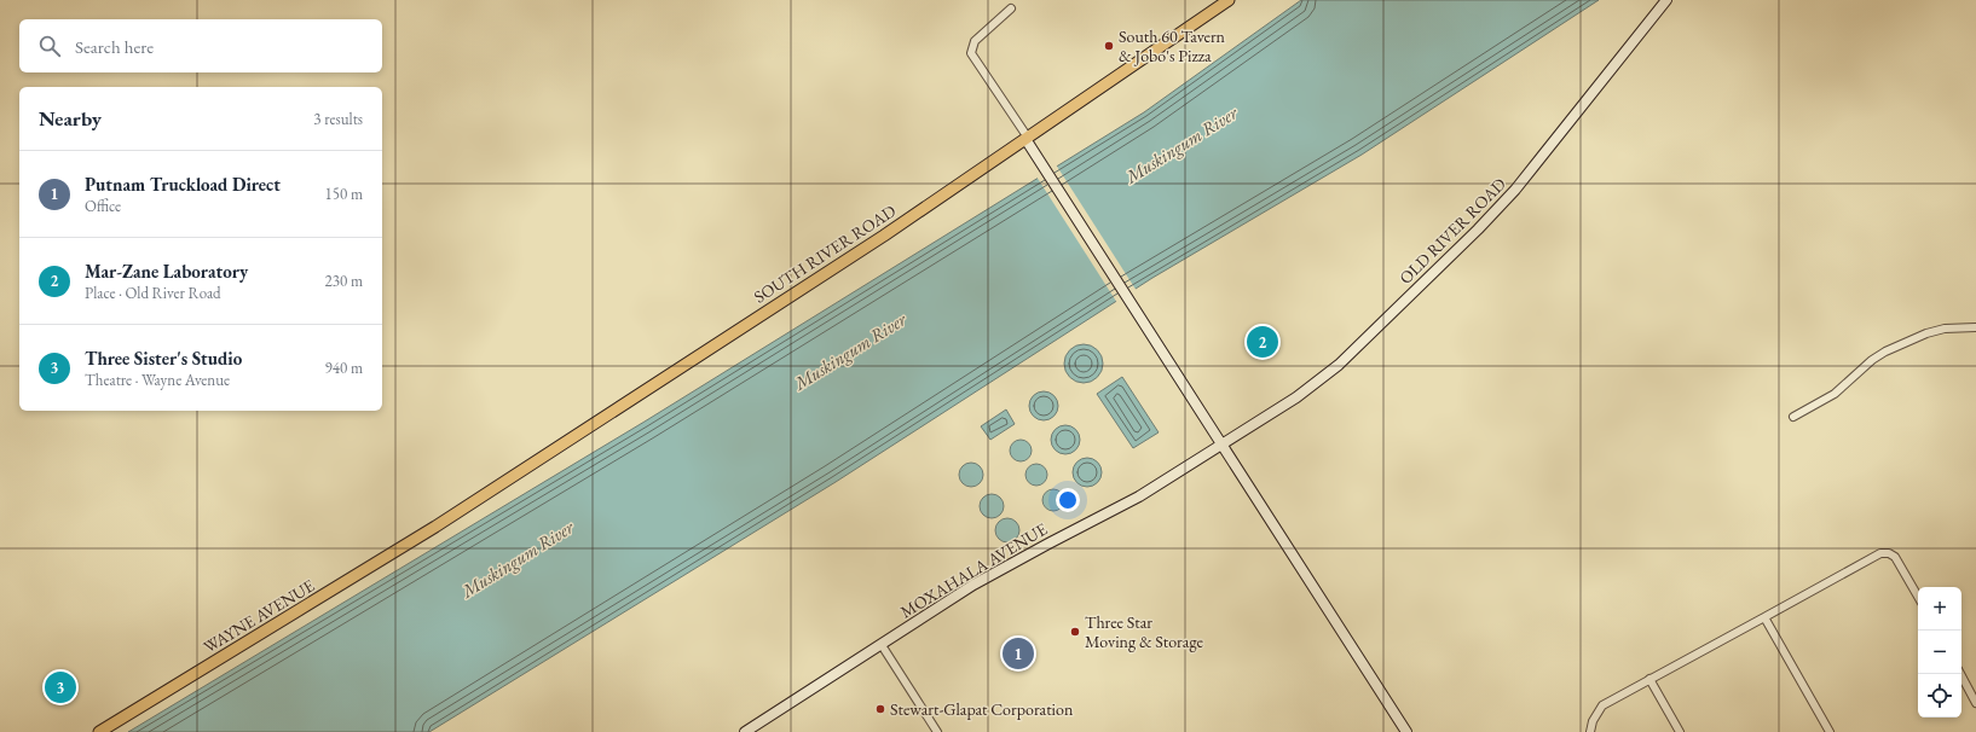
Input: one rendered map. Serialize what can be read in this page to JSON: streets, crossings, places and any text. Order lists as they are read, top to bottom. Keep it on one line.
{"streets":{"main road":["OLD RIVER ROAD","SOUTH RIVER ROAD","MOXAHALA AVENUE","WAYNE AVENUE"]},"crossings":[["OLD RIVER ROAD","MOXAHALA AVENUE"],["SOUTH RIVER ROAD","WAYNE AVENUE"]],"water":["Muskingum River"],"places":["South 60 Tavern & Jobo's Pizza","Three Star Moving & Storage","Stewart-Glapat Corporation"],"page":{"search":"Search here","heading":["Nearby","3 results"],"list":[{"mark":"1","name":"Putnam Truckload Direct","note":"Office","value":"150 m"},{"mark":"2","name":"Mar-Zane Laboratory","note":"Place · Old River Road","value":"230 m"},{"mark":"3","name":"Three Sister's Studio","note":"Theatre · Wayne Avenue","value":"940 m"}],"pins":["2","1","3"],"map_buttons":["+","−"]}}
